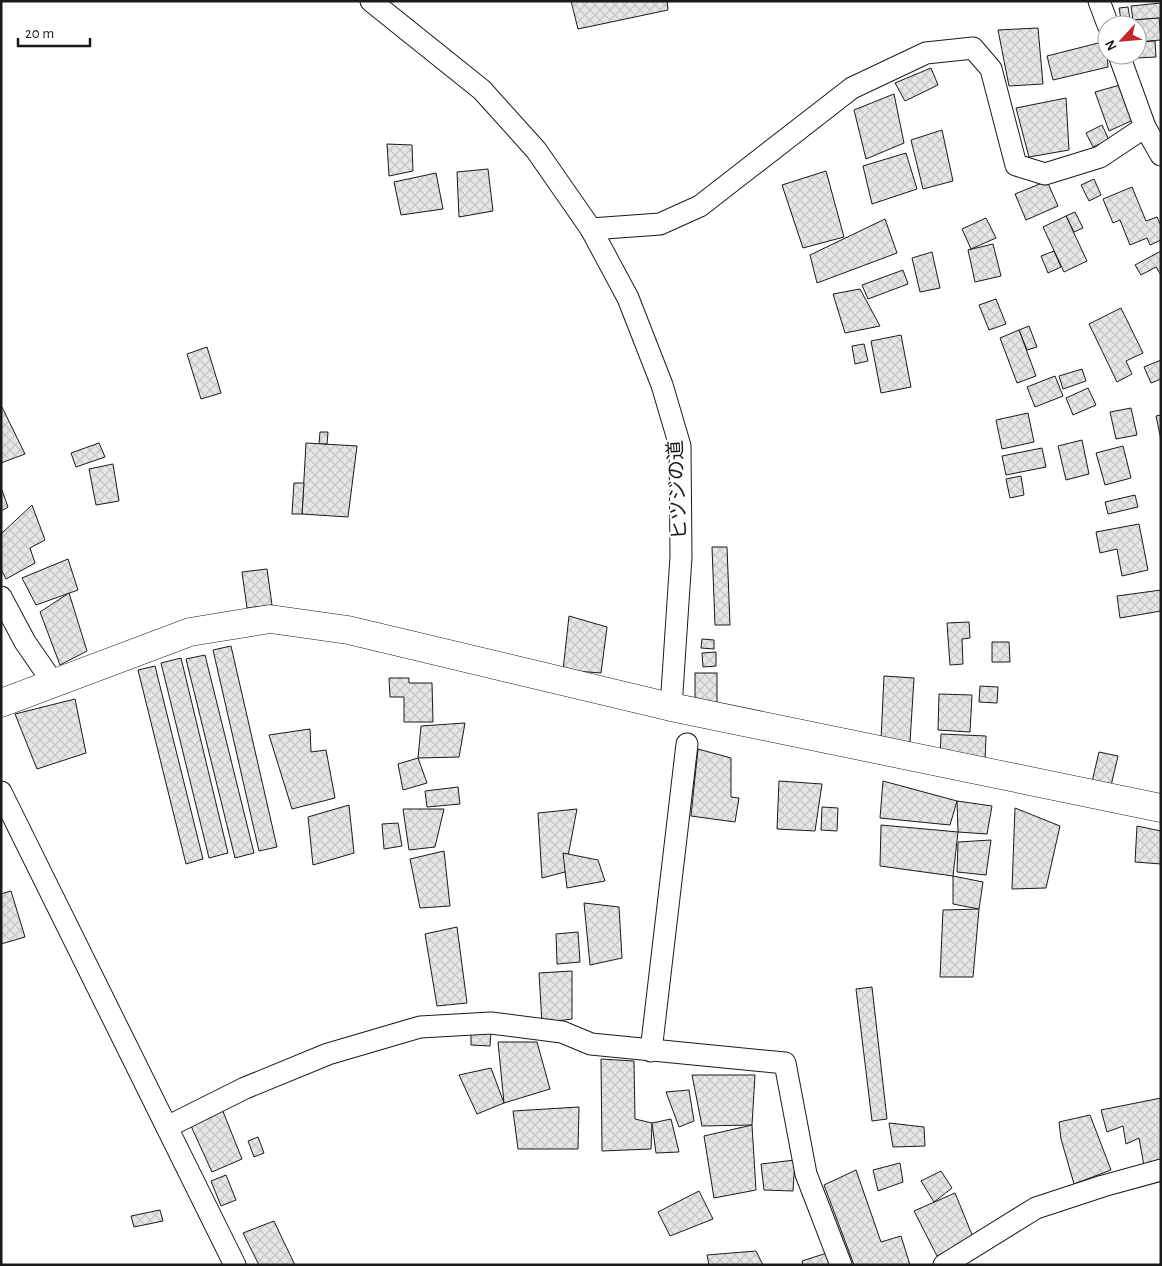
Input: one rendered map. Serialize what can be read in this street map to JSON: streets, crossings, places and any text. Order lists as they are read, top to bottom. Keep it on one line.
{"streets":{"street":["ヒツジの道"]},"scale_bar":"20 m","north":"bottom left"}
